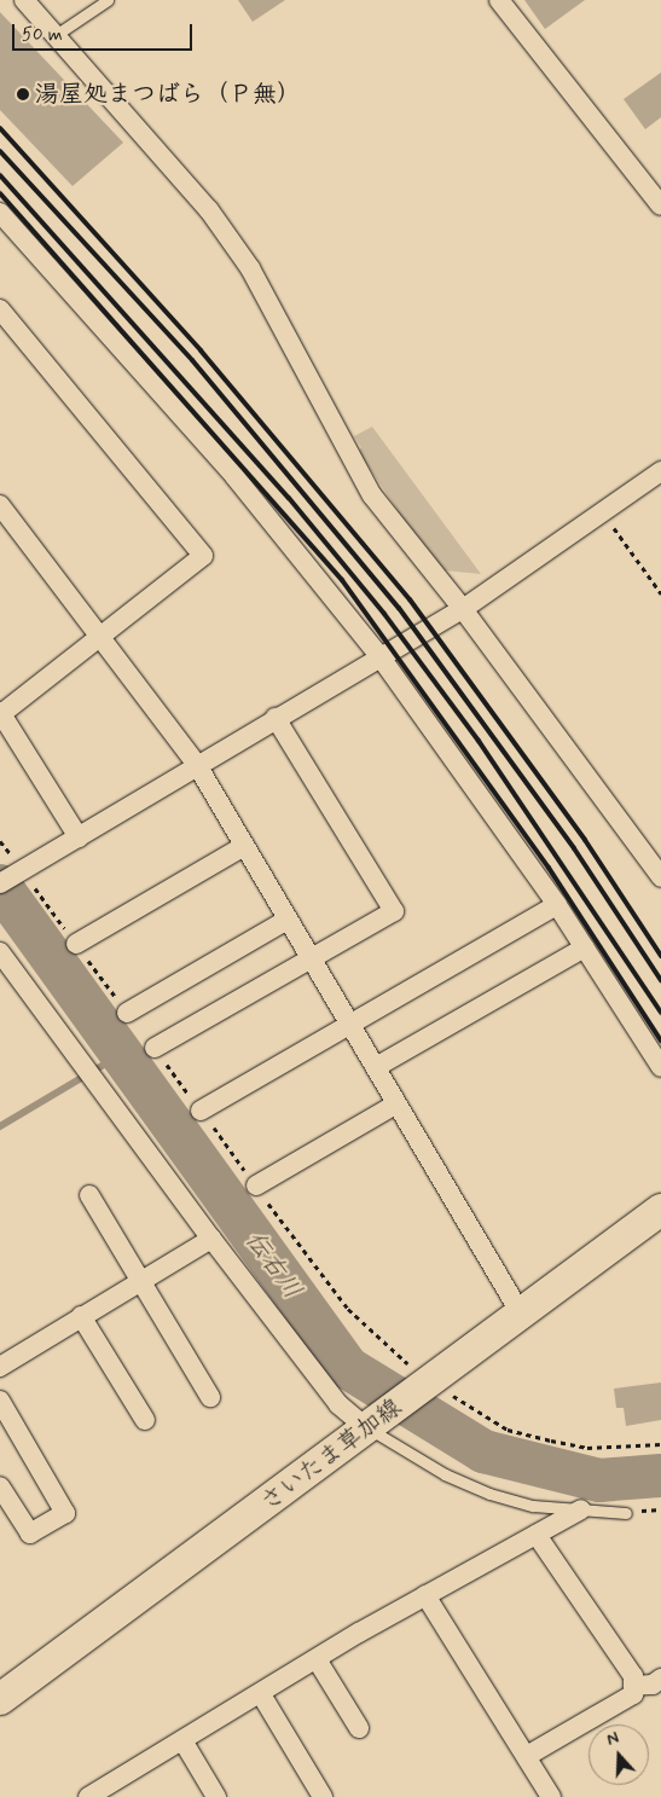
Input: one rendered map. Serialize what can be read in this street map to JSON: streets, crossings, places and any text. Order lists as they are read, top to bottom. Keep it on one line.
{"streets":{"main road":["さいたま草加線"]},"water":["伝右川"],"places":["湯屋処まつばら（Ｐ無）"],"scale_bar":"50 m","north":"top"}
